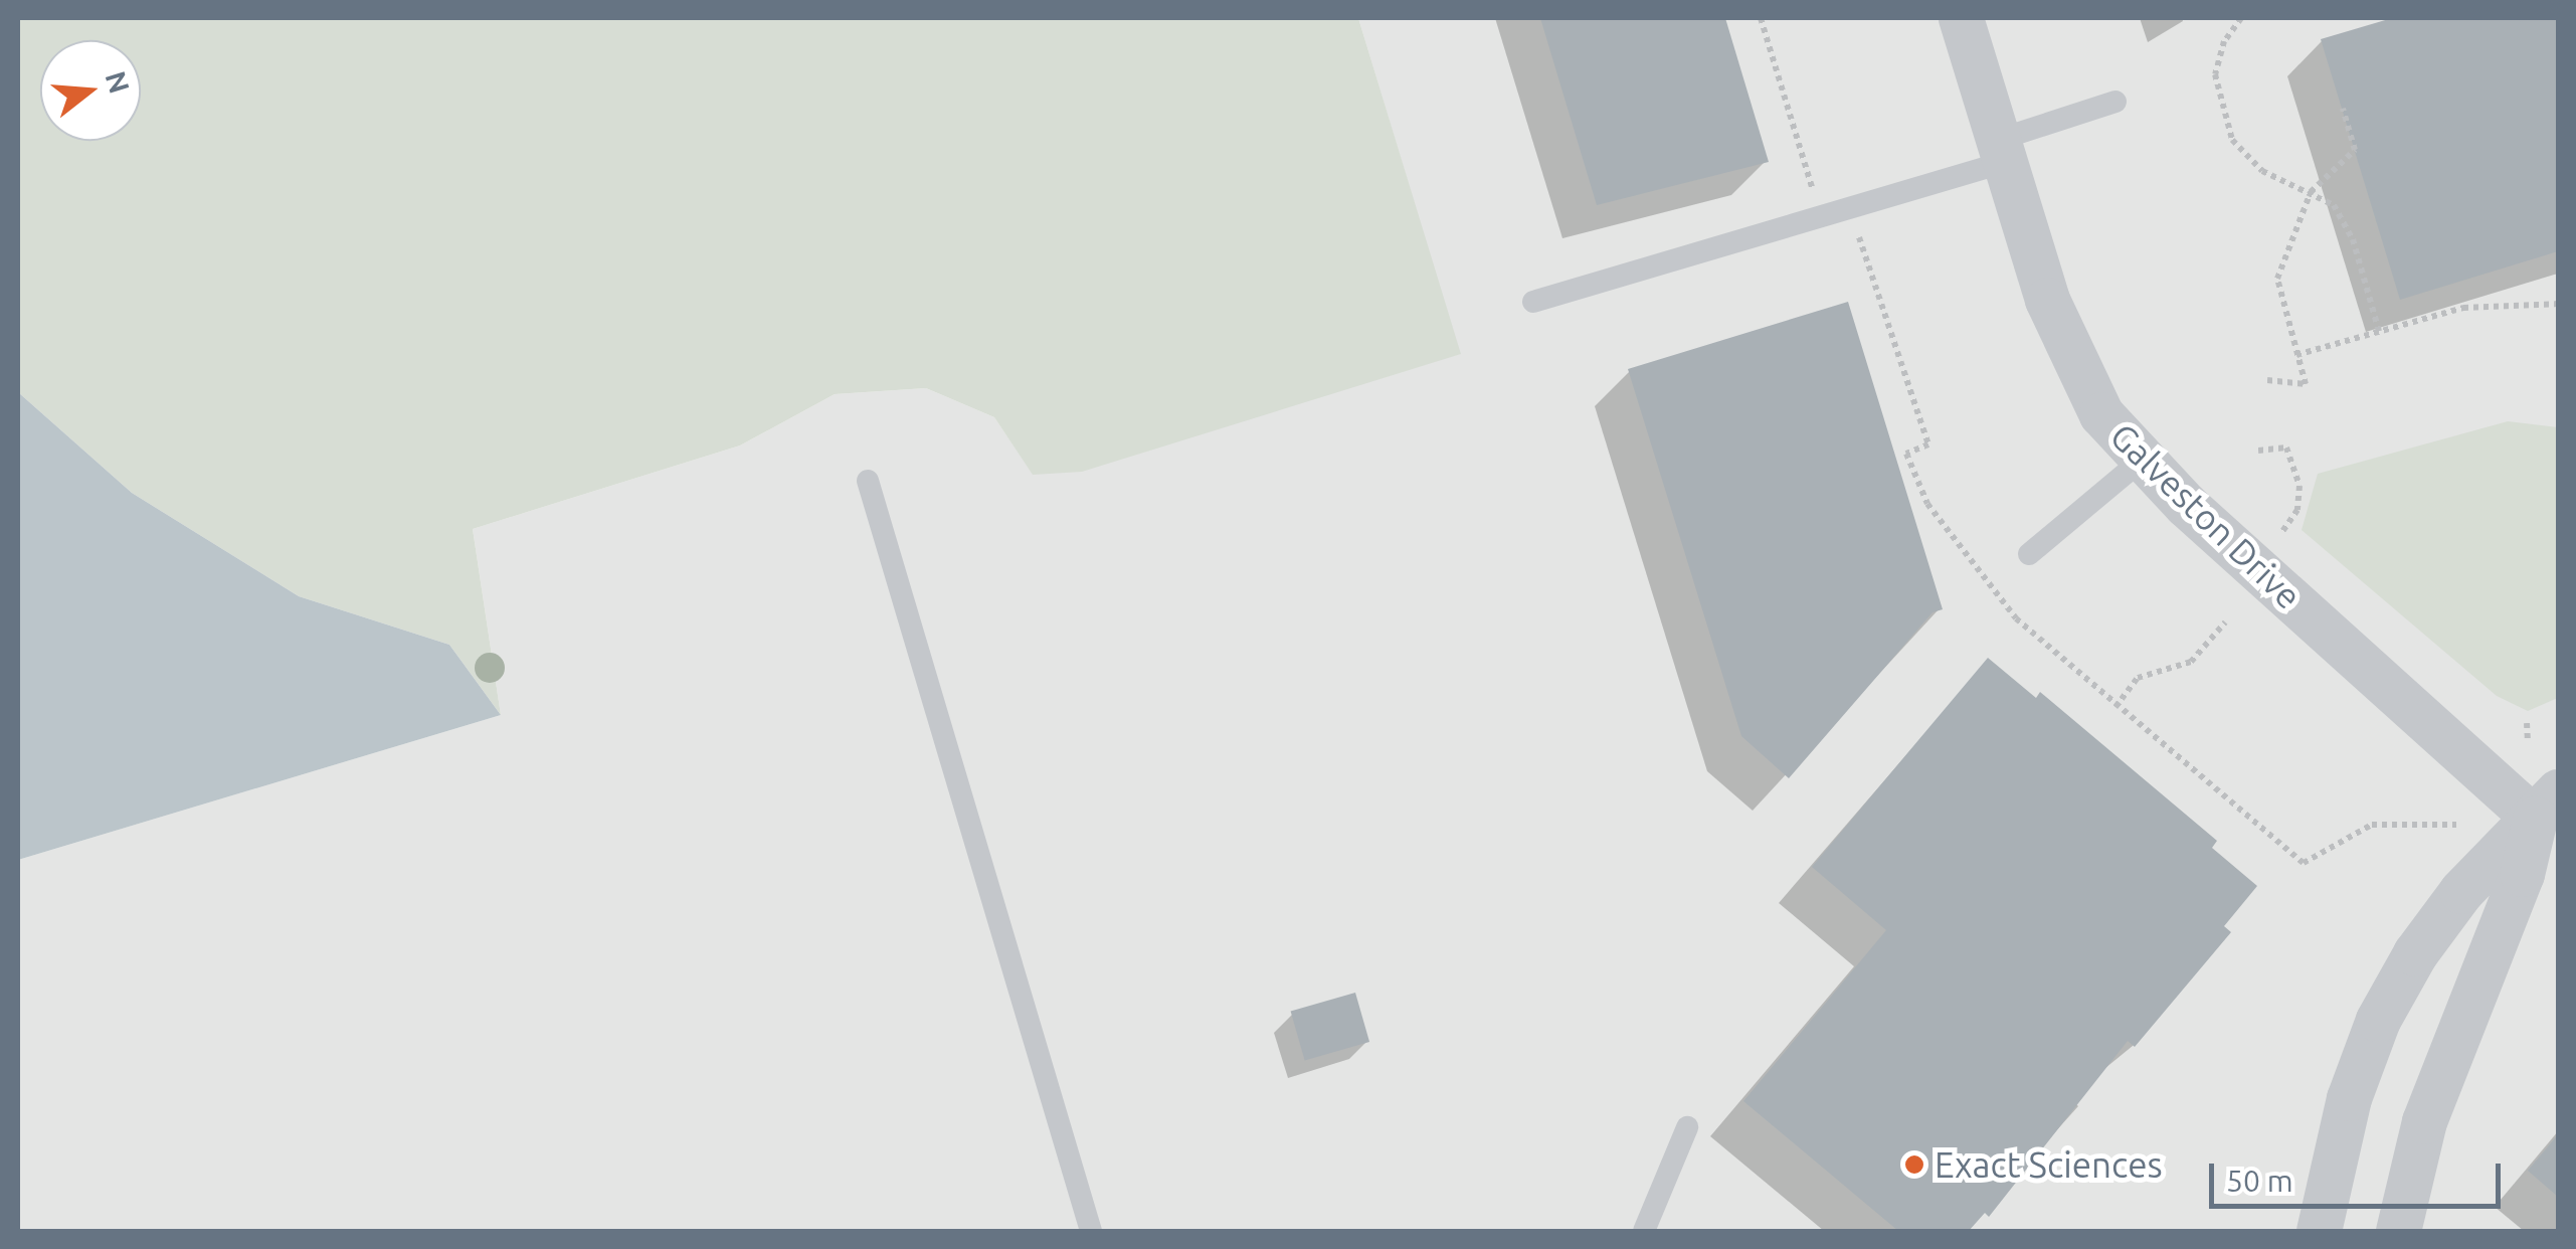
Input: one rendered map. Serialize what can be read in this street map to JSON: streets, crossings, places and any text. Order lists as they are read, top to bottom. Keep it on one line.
{"streets":{"street":["Galveston Drive"]},"places":["Exact Sciences"],"scale_bar":"50 m","north":"right"}
